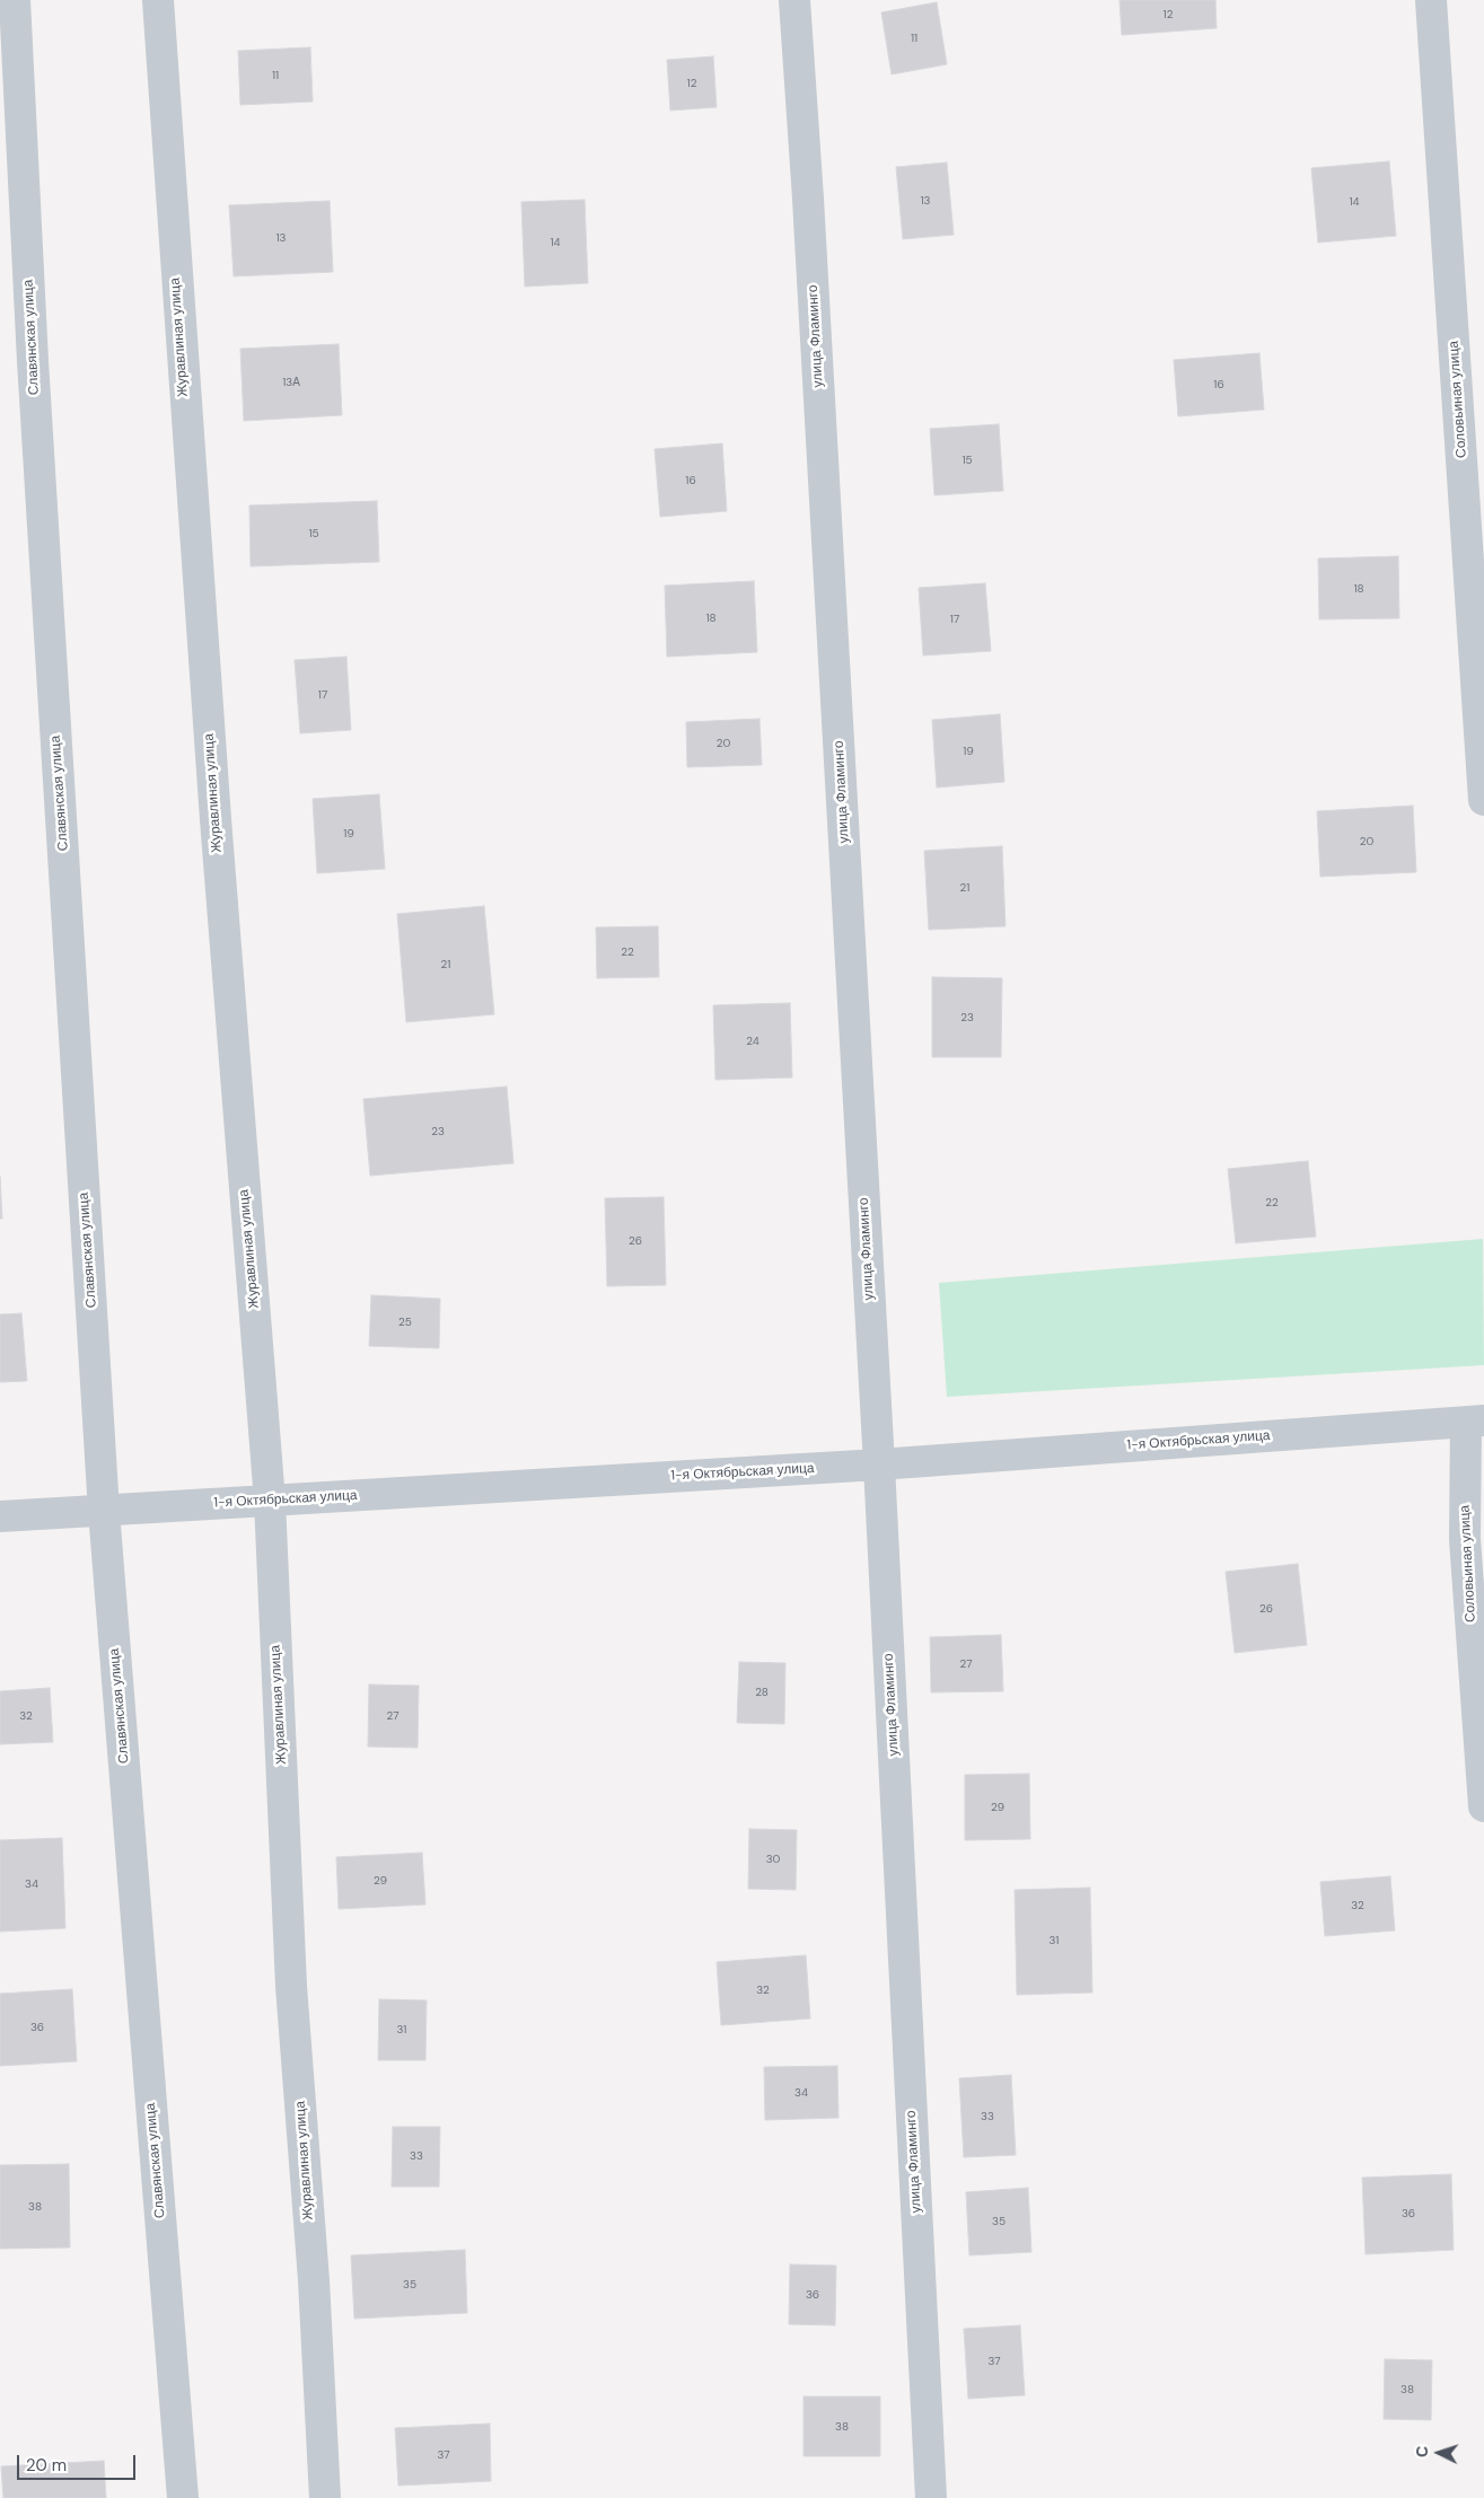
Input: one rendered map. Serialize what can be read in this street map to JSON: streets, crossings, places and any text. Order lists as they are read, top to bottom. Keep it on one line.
{"streets":{"street":["улица Фламинго","Славянская улица","Журавлиная улица","Соловьиная улица","1-я Октябрьская улица"]},"crossings":[["улица Фламинго","1-я Октябрьская улица"],["Славянская улица","1-я Октябрьская улица"],["Журавлиная улица","1-я Октябрьская улица"],["Соловьиная улица","1-я Октябрьская улица"]],"house_numbers":["12","11","11","12","13","14","13","14","13А","16","15","16","15","18","18","17","17","20","19","19","20","21","22","21","23","24","23","22","26","25","26","27","28","32","27","29","30","29","34","32","31","32","36","31","34","33","33","38","36","35","35","36","37","38","38","37"],"scale_bar":"20 m","north":"left"}
